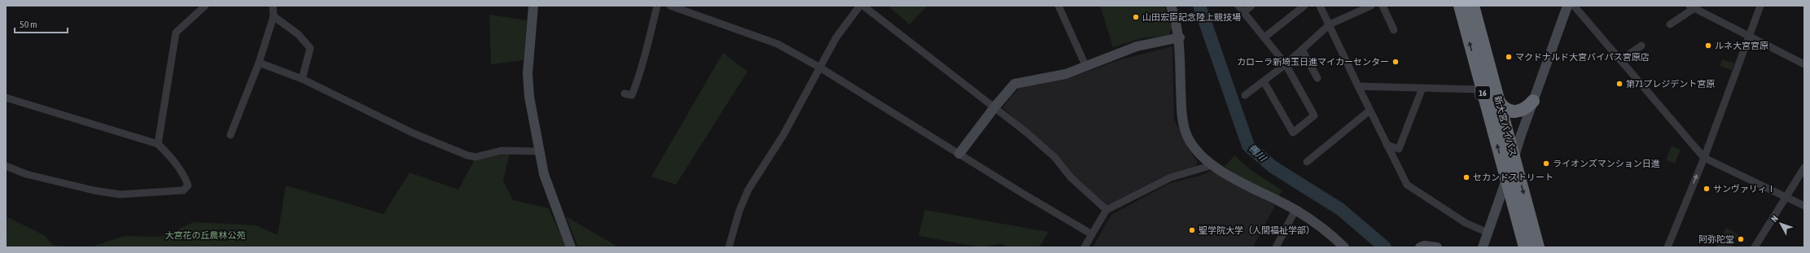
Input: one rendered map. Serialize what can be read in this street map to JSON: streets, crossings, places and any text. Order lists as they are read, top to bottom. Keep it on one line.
{"streets":{"highway":["16","新大宮バイパス"]},"water":["鴨川"],"parks":["大宮花の丘農林公苑"],"places":["山田宏臣記念陸上競技場","ルネ大宮宮原","マクドナルド大宮バイパス宮原店","カローラ新埼玉日進マイカーセンター","第71プレジデント宮原","ライオンズマンション日進","セカンドストリート","サンヴァリィⅠ","聖学院大学（人間福祉学部）","阿弥陀堂"],"scale_bar":"50 m","north":"top left"}
